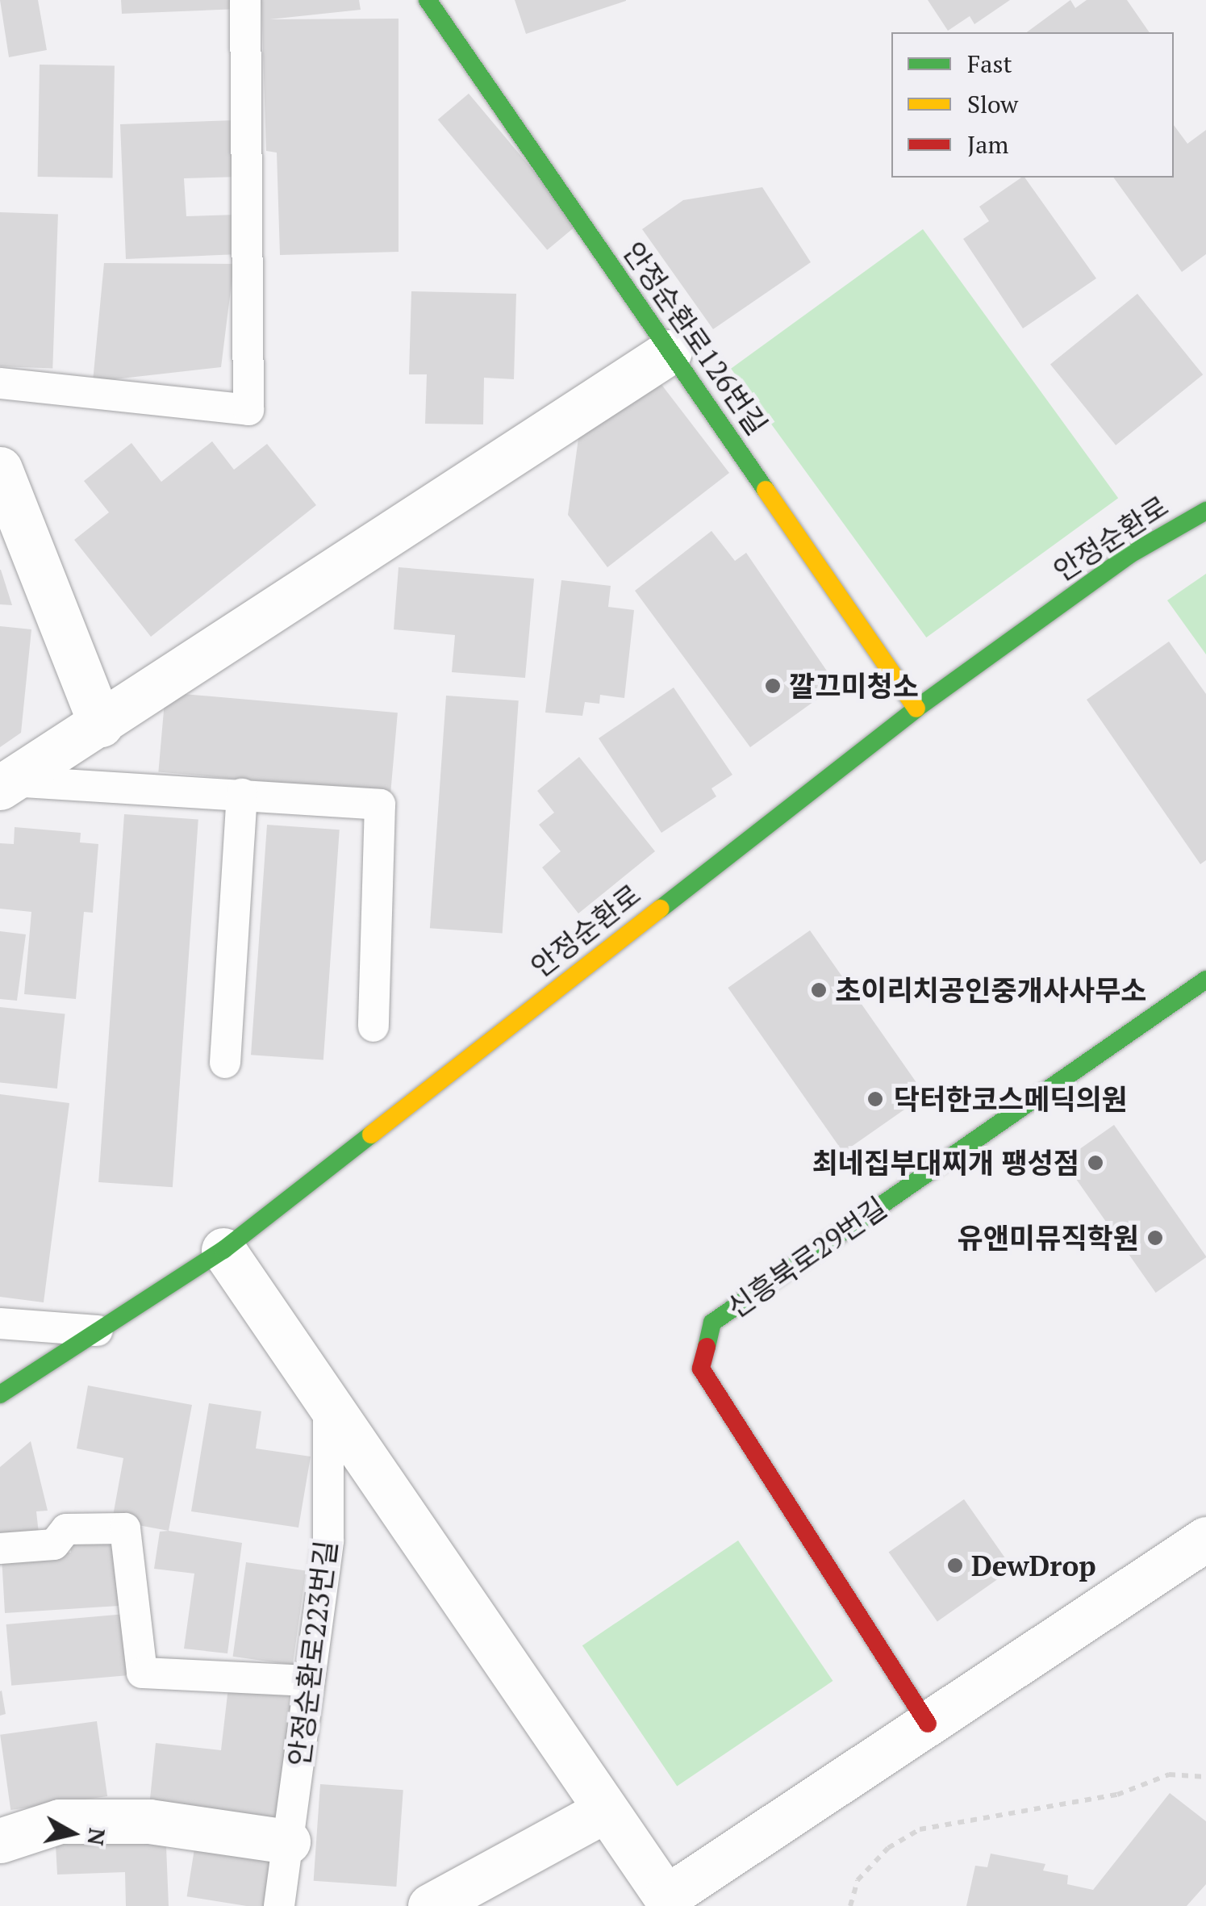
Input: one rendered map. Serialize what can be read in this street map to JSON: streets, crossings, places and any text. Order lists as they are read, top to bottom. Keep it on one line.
{"streets":{"street":["안정순환로126번길","안정순환로","신흥북로29번길"],"lane":["안정순환로223번길"]},"crossings":[["안정순환로126번길","안정순환로"]],"places":["깔끄미청소","초이리치공인중개사사무소","닥터한코스메딕의원","최네집부대찌개 팽성점","유앤미뮤직학원","DewDrop"],"legend":["Fast","Slow","Jam"],"north":"right"}
